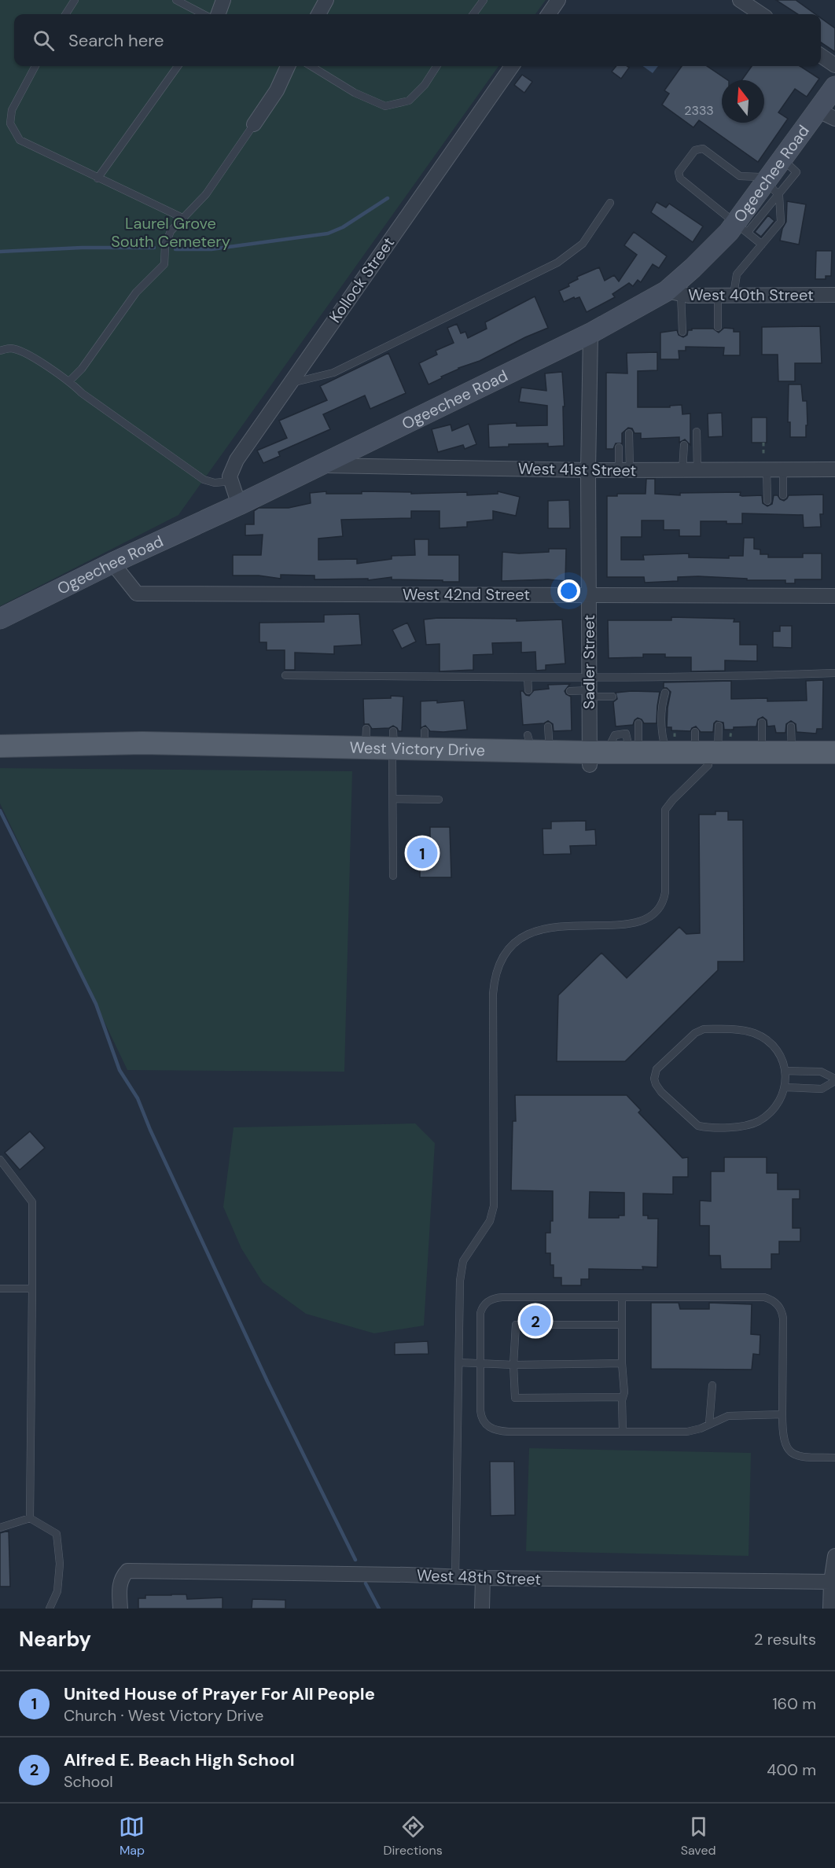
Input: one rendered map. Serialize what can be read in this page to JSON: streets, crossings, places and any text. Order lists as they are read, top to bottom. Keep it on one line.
{"streets":{"main road":["West Victory Drive"],"street":["Ogeechee Road","Kollock Street","West 40th Street","West 41st Street","West 42nd Street","Sadler Street","West 48th Street"]},"crossings":[["Ogeechee Road","West 40th Street"],["Ogeechee Road","West 41st Street"],["Ogeechee Road","West 42nd Street"],["Ogeechee Road","Sadler Street"],["West 41st Street","Sadler Street"],["West 42nd Street","Sadler Street"],["Sadler Street","West Victory Drive"]],"parks":["Laurel Grove South Cemetery"],"house_numbers":["2333"],"north":"top","page":{"search":"Search here","pins":["1","2"],"heading":["Nearby","2 results"],"list":[{"mark":"1","name":"United House of Prayer For All People","note":"Church · West Victory Drive","value":"160 m"},{"mark":"2","name":"Alfred E. Beach High School","note":"School","value":"400 m"}],"nav":["Map","Directions","Saved"]}}
